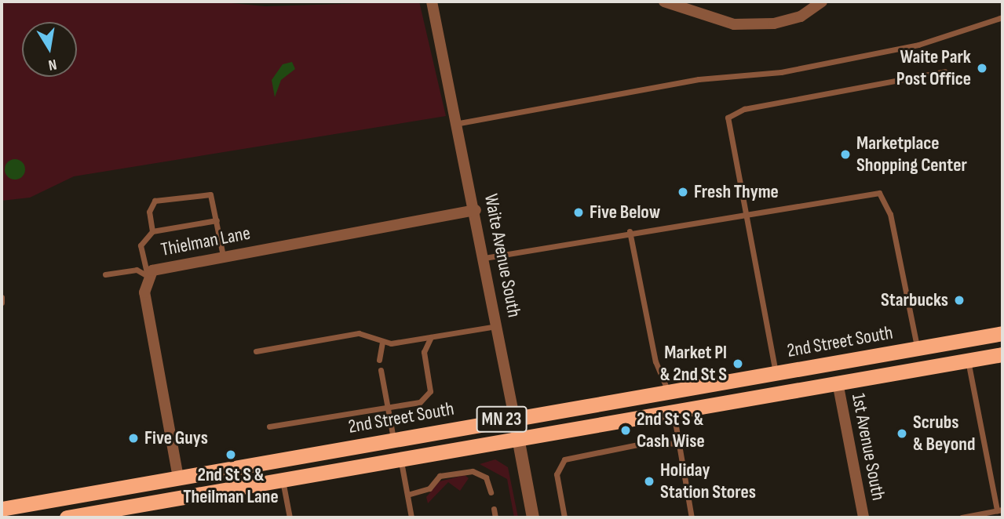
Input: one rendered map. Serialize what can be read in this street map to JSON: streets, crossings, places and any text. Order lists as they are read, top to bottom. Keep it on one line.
{"streets":{"highway":["2nd Street South","MN 23"],"street":["Thielman Lane","Waite Avenue South","1st Avenue South"]},"crossings":[["Thielman Lane","Waite Avenue South"],["Thielman Lane","2nd Street South"],["Waite Avenue South","2nd Street South"],["2nd Street South","1st Avenue South"]],"places":["Waite Park Post Office","Marketplace Shopping Center","Fresh Thyme","Five Below","Starbucks","Market Pl & 2nd St S","2nd St S & Cash Wise","Scrubs & Beyond","Five Guys","2nd St S & Theilman Lane","Holiday Station Stores"],"north":"bottom"}
